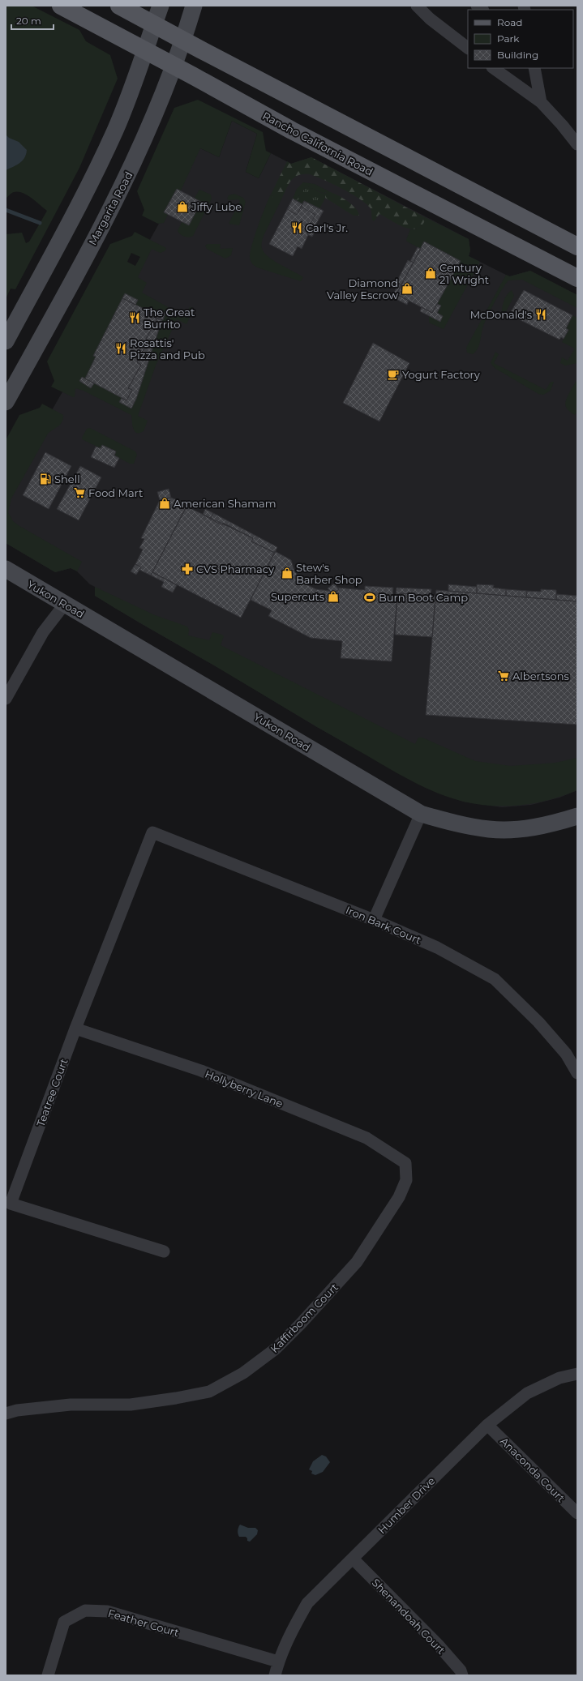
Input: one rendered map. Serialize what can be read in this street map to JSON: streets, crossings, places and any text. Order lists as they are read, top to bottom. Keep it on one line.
{"streets":{"main road":["Rancho California Road","Margarita Road","Yukon Road"],"street":["Iron Bark Court","Hollyberry Lane","Teatree Court","Kaffirboom Court","Anaconda Court","Humber Drive","Shenandoah Court","Feather Court"]},"crossings":[["Rancho California Road","Margarita Road"],["Iron Bark Court","Teatree Court"],["Hollyberry Lane","Teatree Court"],["Hollyberry Lane","Kaffirboom Court"],["Anaconda Court","Humber Drive"],["Humber Drive","Shenandoah Court"],["Humber Drive","Feather Court"]],"places":{"shop":["Jiffy Lube","Century 21 Wright","Diamond Valley Escrow","American Shamam","Stew's Barber Shop","Supercuts"],"restaurant":["Carl's Jr.","McDonald's","The Great Burrito","Rosattis' Pizza and Pub"],"cafe":["Yogurt Factory"],"fuel station":["Shell"],"supermarket":["Food Mart","Albertsons"],"pharmacy":["CVS Pharmacy"],"sports":["Burn Boot Camp"]},"legend":["Road","Park","Building"],"scale_bar":"20 m"}
